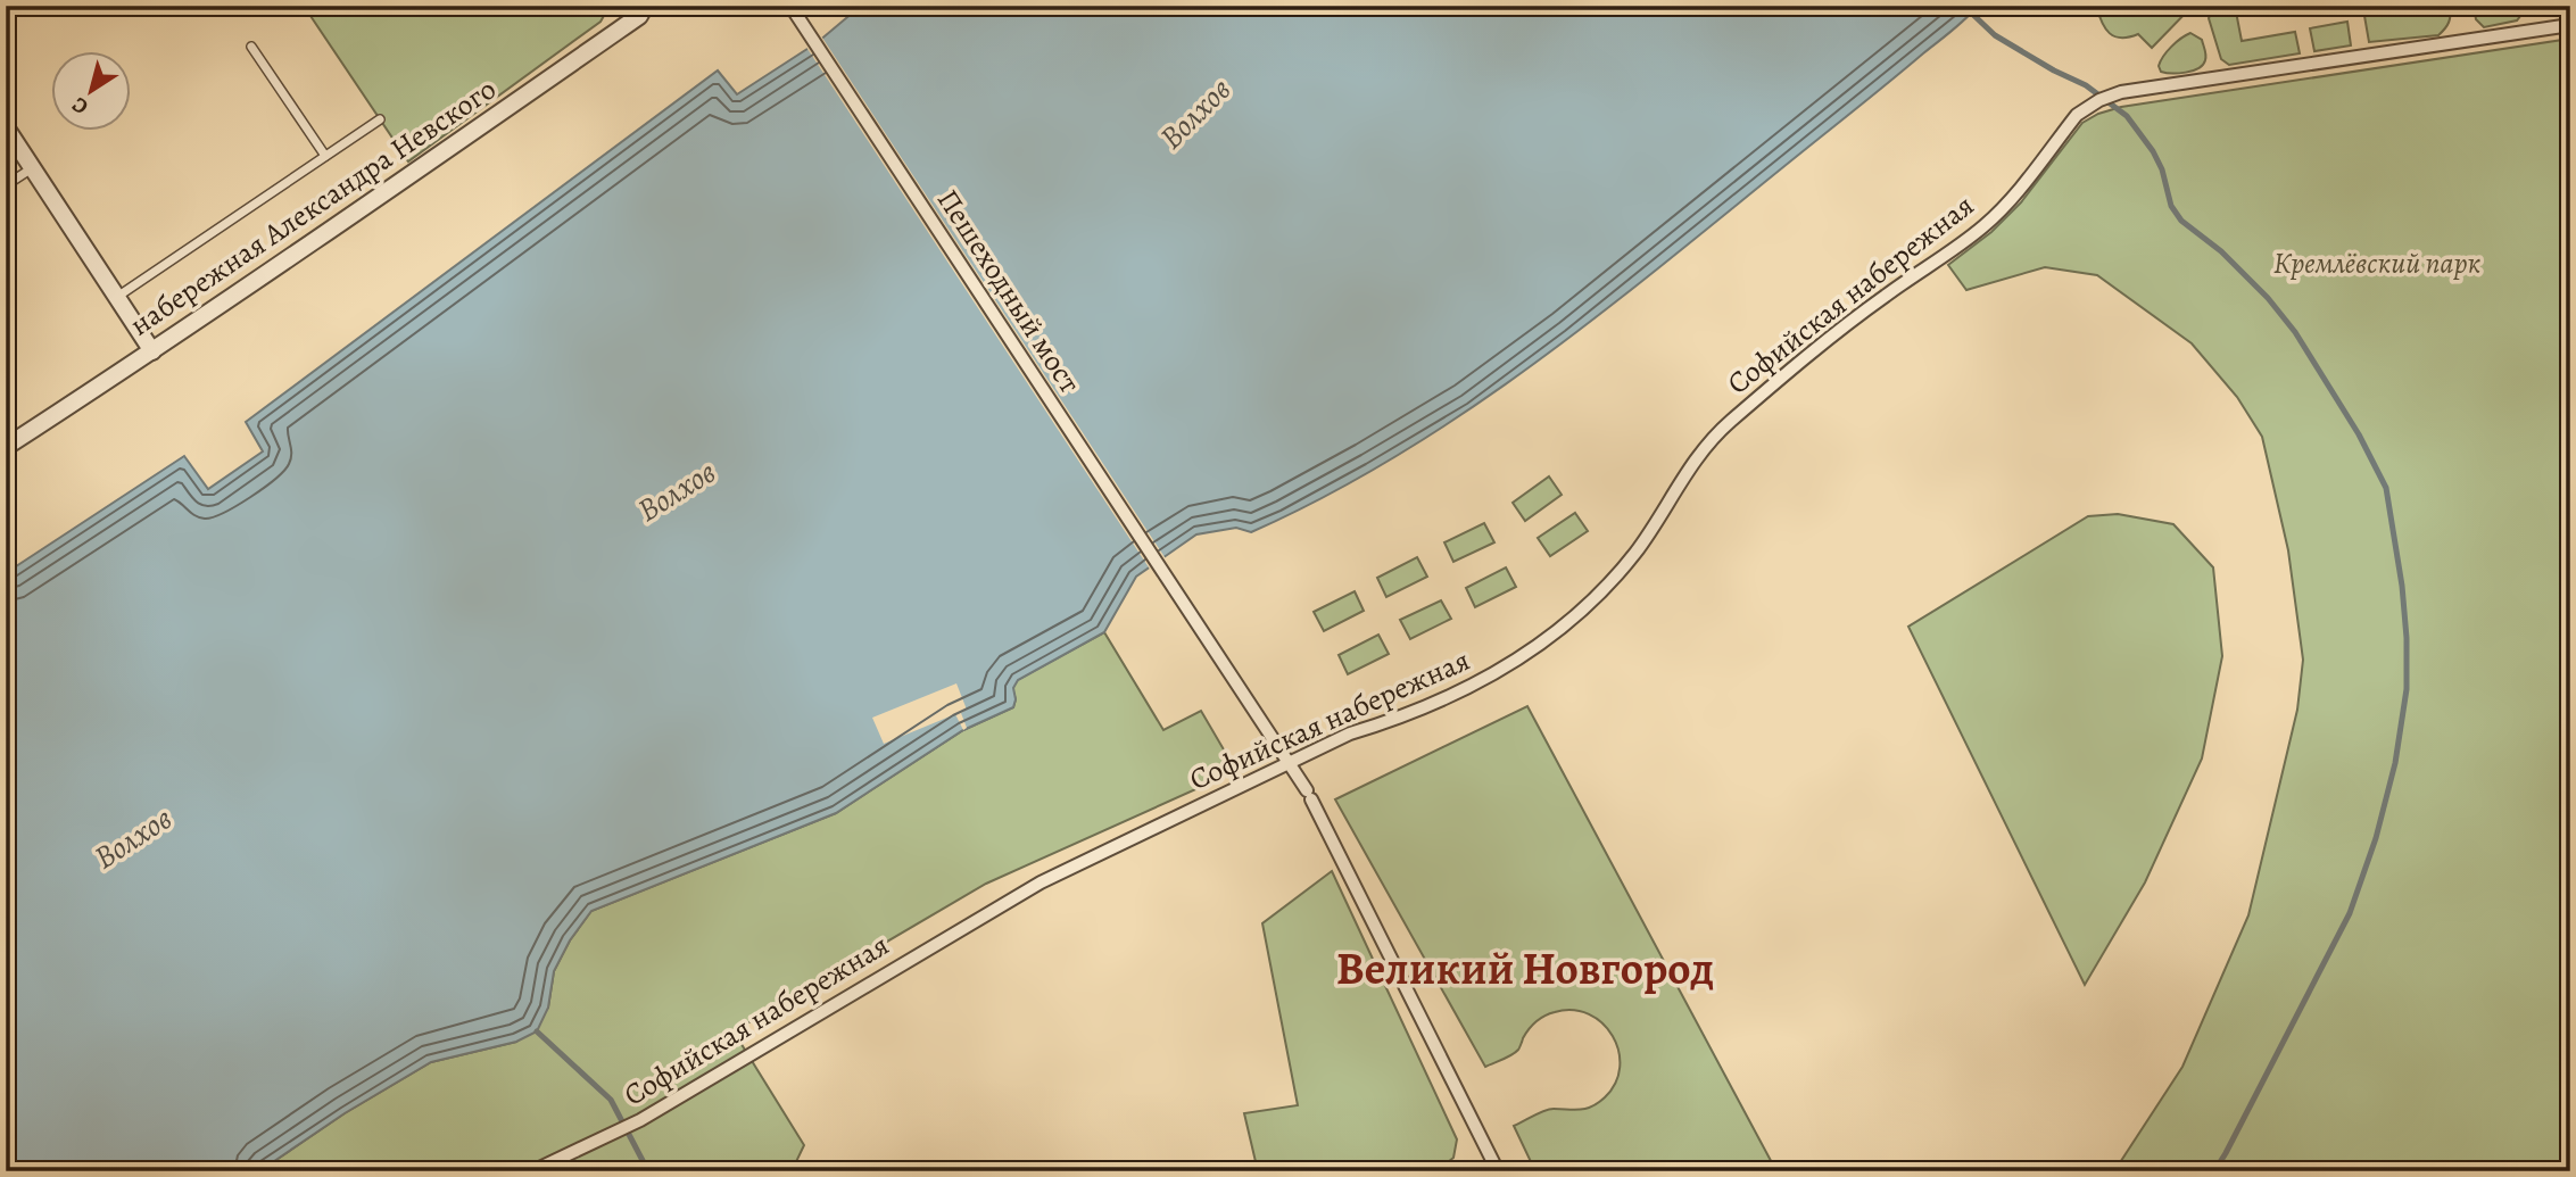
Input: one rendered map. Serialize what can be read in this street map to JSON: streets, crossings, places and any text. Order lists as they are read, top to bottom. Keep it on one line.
{"streets":{"street":["набережная Александра Невского","Пешеходный мост","Софийская набережная"]},"crossings":[["Пешеходный мост","Софийская набережная"]],"districts":["Великий Новгород"],"water":["Волхов"],"parks":["Кремлёвский парк"],"north":"bottom left"}
